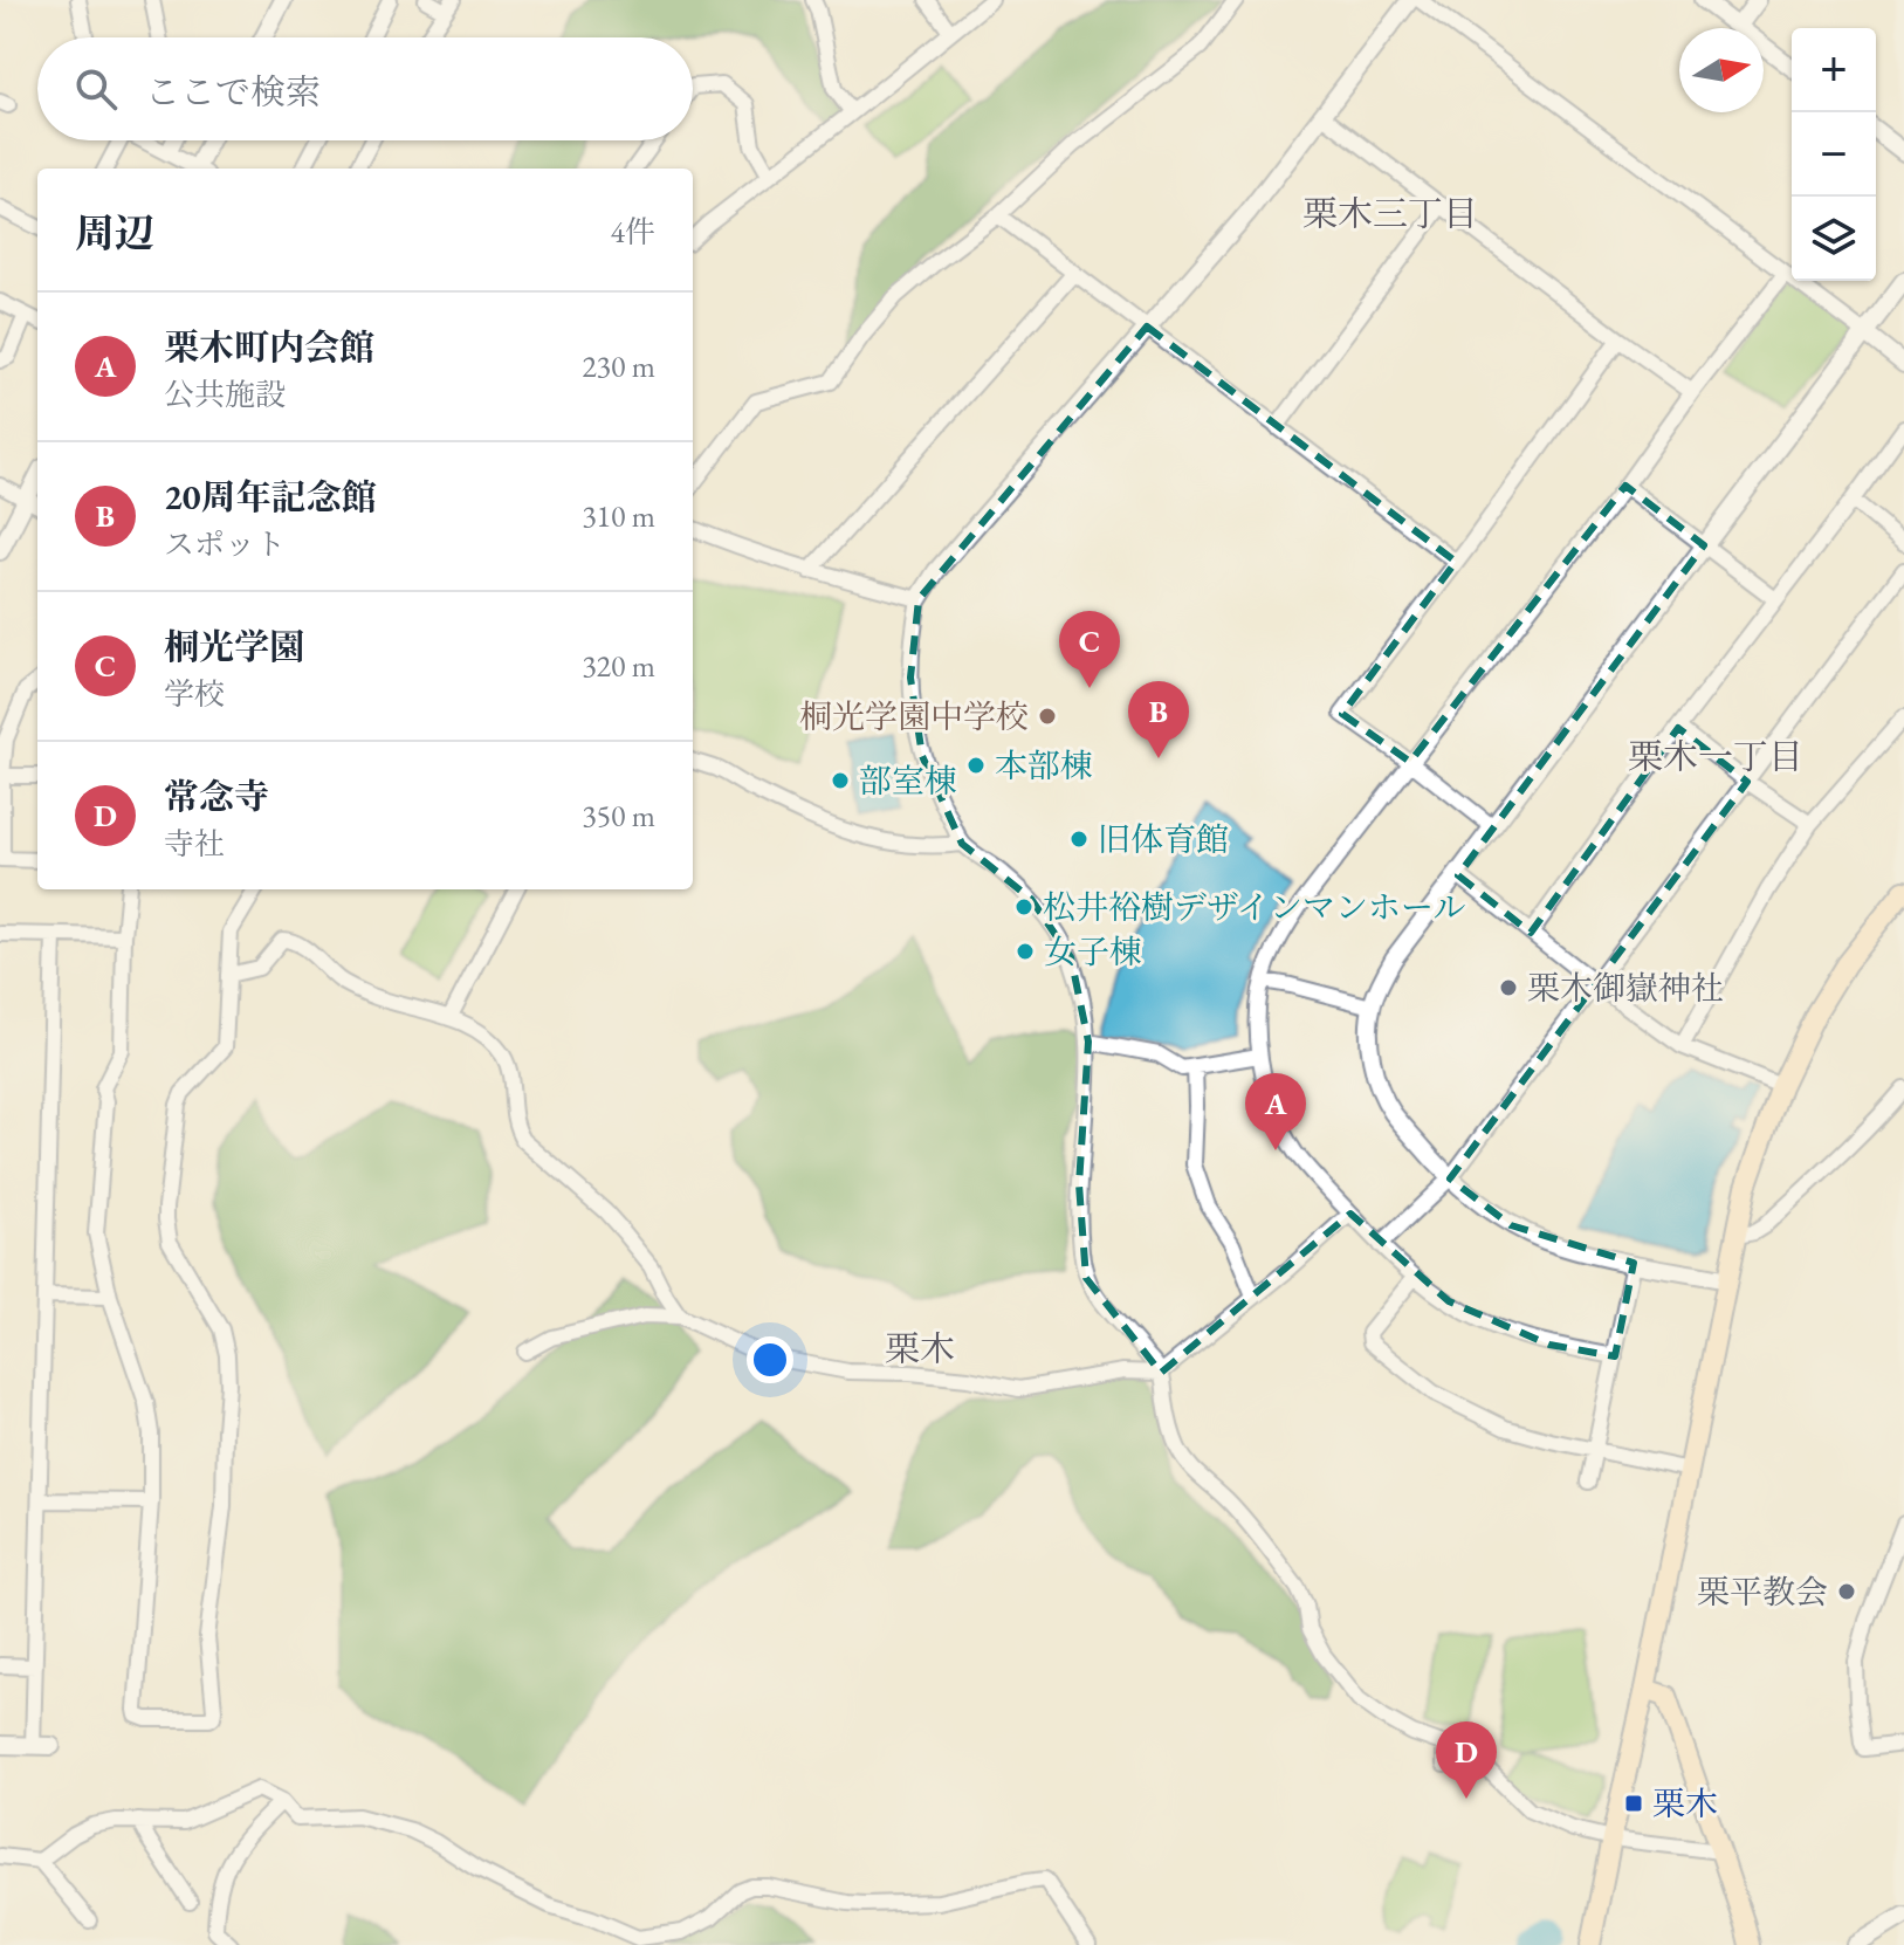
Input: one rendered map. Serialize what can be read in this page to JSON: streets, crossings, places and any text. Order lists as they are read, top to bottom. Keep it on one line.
{"districts":["栗木三丁目","栗木一丁目","栗木"],"places":{"other":["桐光学園中学校","本部棟","部室棟","旧体育館","松井裕樹デザインマンホール","女子棟","栗木御嶽神社","栗平教会"],"transit":["栗木"]},"north":"right","page":{"map_buttons":["+","−"],"search":"ここで検索","heading":["周辺","4件"],"list":[{"mark":"A","name":"栗木町内会館","note":"公共施設","value":"230 m"},{"mark":"B","name":"20周年記念館","note":"スポット","value":"310 m"},{"mark":"C","name":"桐光学園","note":"学校","value":"320 m"},{"mark":"D","name":"常念寺","note":"寺社","value":"350 m"}],"pins":["C","B","A","D"]}}
